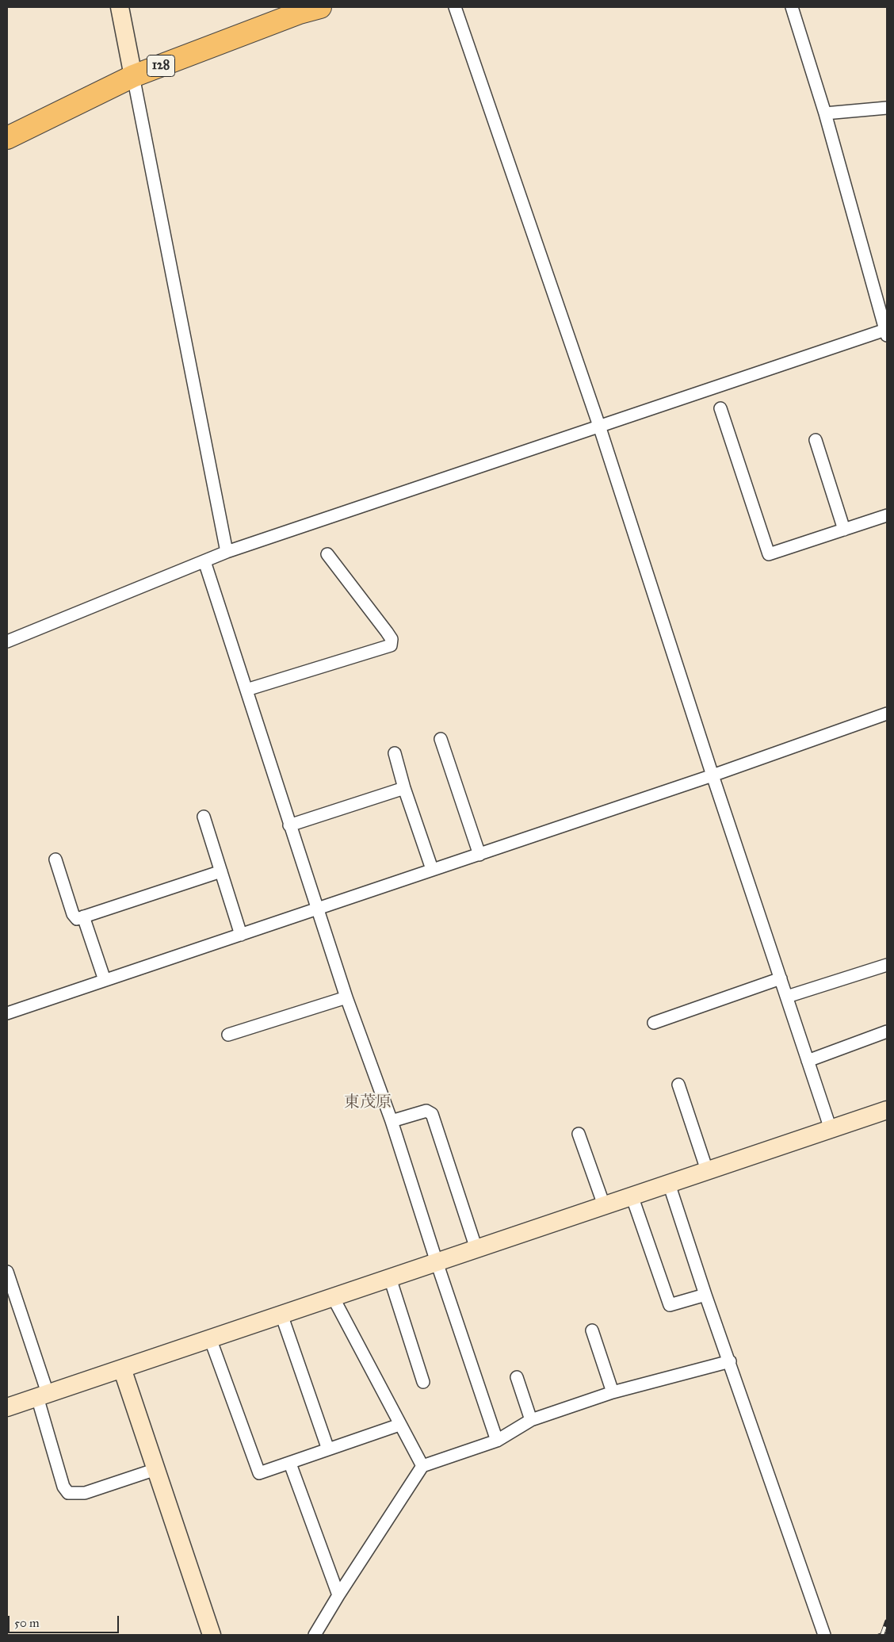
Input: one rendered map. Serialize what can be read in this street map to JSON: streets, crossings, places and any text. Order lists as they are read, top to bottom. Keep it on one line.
{"streets":{"highway":["128"]},"districts":["東茂原"],"scale_bar":"50 m"}
